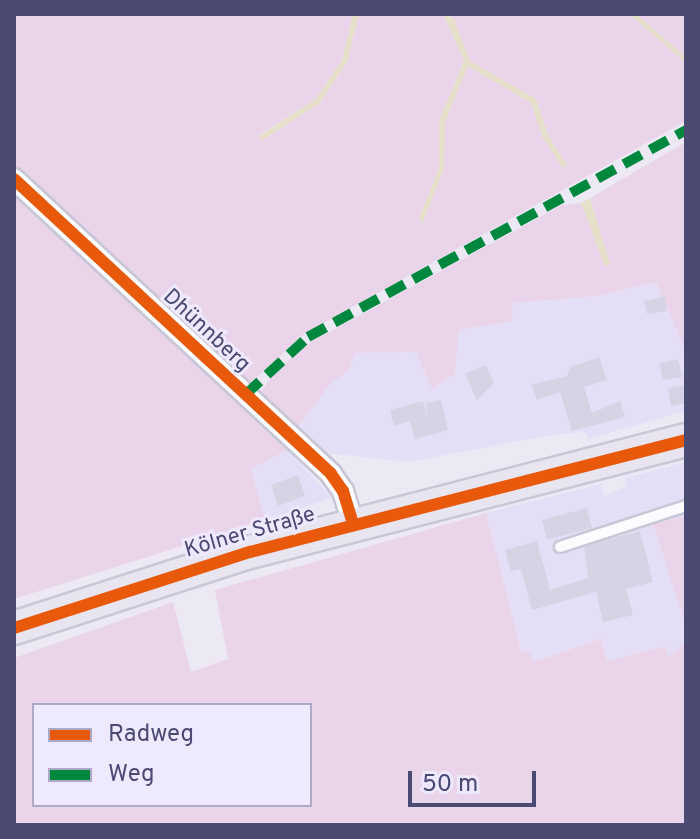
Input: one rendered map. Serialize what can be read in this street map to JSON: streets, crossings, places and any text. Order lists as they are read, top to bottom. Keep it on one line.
{"streets":{"main road":["Kölner Straße"],"street":["Dhünnberg"]},"crossings":[["Dhünnberg","Kölner Straße"]],"legend":["Radweg","Weg"],"scale_bar":"50 m"}
